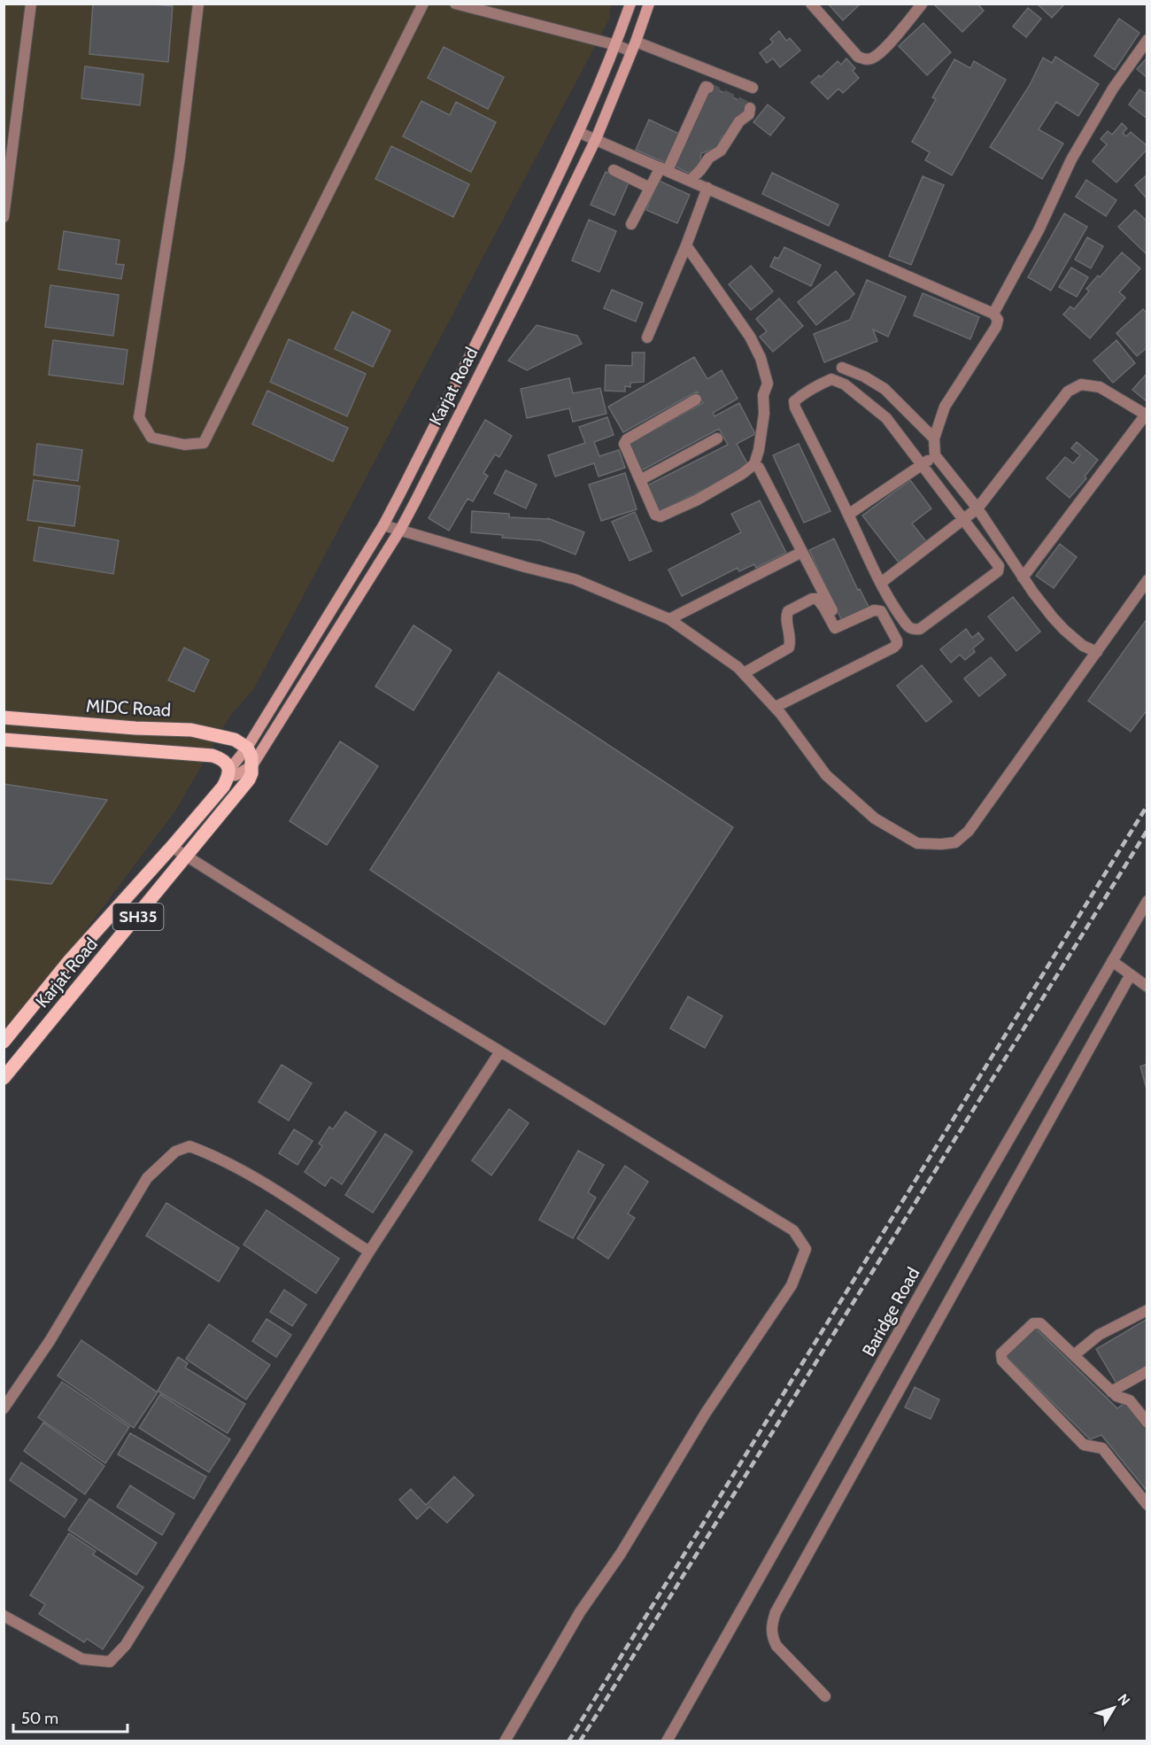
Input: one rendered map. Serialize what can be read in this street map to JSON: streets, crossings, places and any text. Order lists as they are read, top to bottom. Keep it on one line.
{"streets":{"main road":["Karjat Road","MIDC Road","SH35"],"street":["Baridge Road"]},"crossings":[["Karjat Road","MIDC Road"]],"scale_bar":"50 m","north":"top right"}
